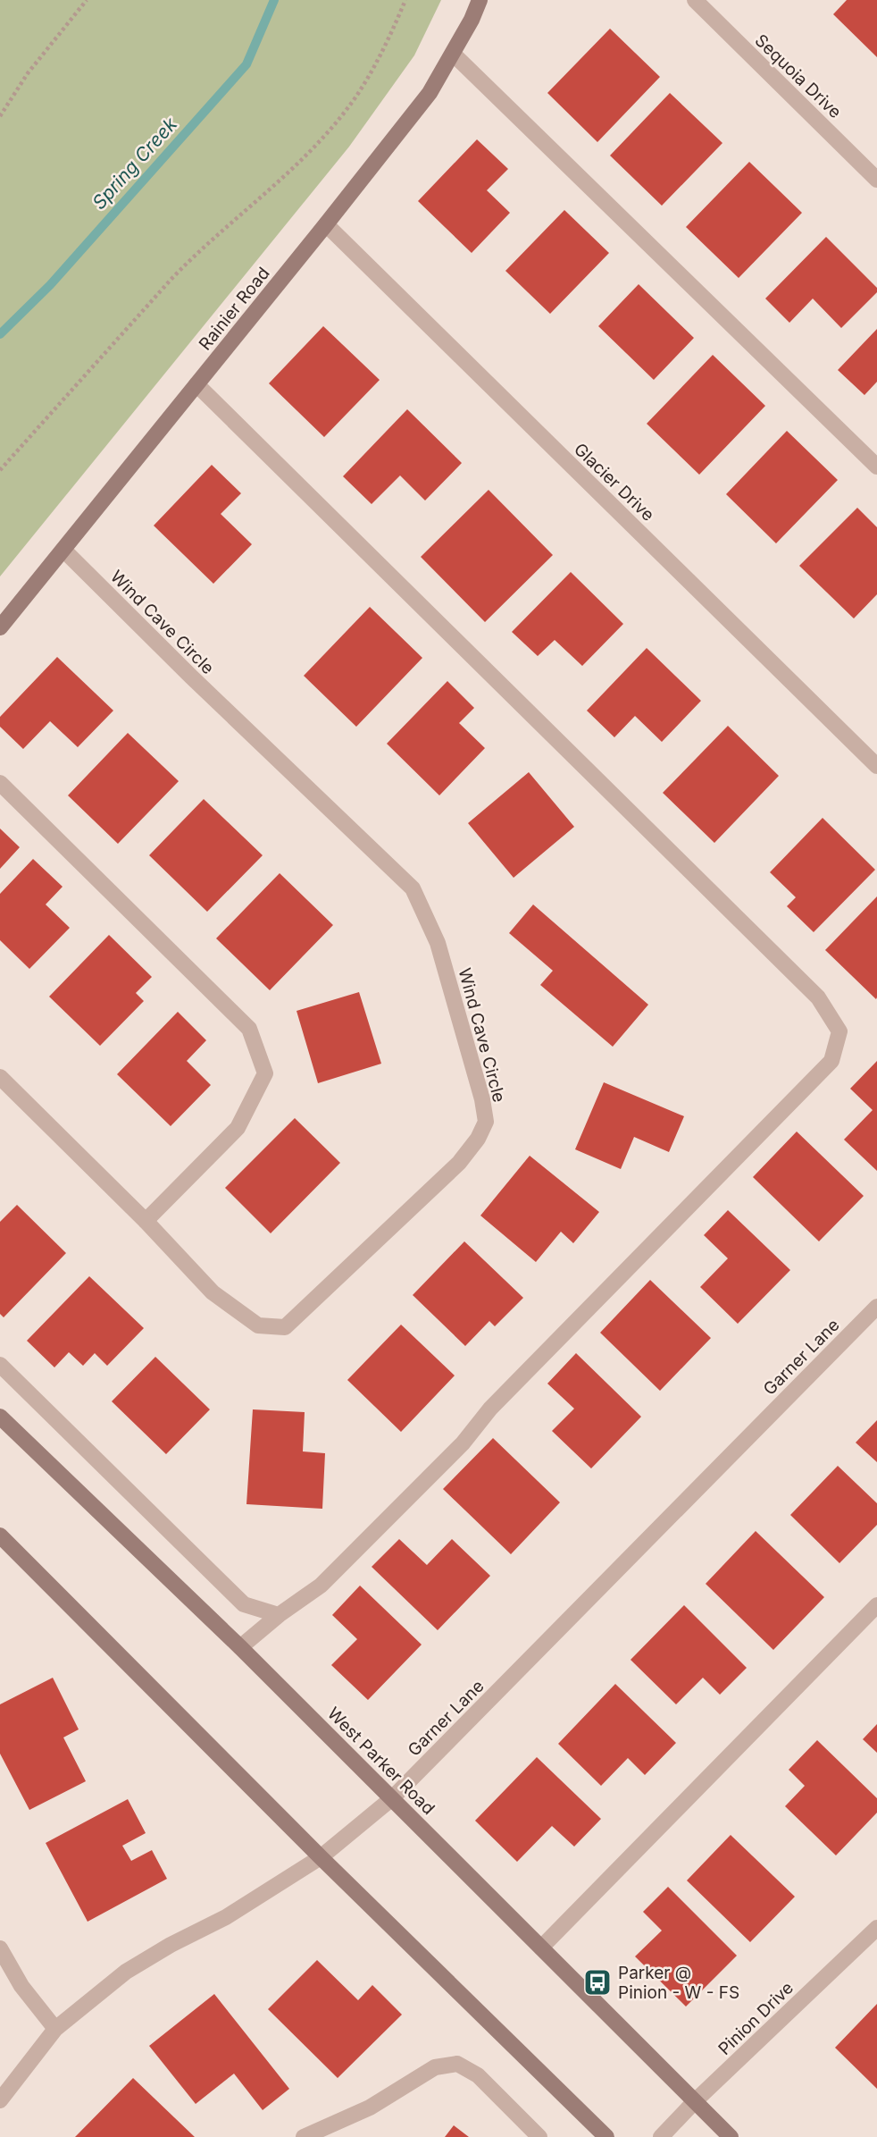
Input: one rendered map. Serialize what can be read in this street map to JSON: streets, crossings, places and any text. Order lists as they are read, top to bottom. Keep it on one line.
{"streets":{"main road":["Rainier Road","West Parker Road"],"street":["Sequoia Drive","Glacier Drive","Wind Cave Circle","Garner Lane","Pinion Drive"]},"crossings":[["Rainier Road","Glacier Drive"],["Rainier Road","Wind Cave Circle"],["Garner Lane","West Parker Road"],["West Parker Road","Pinion Drive"]],"water":["Spring Creek"],"places":{"bus stop":["Parker @ Pinion - W - FS"]}}
